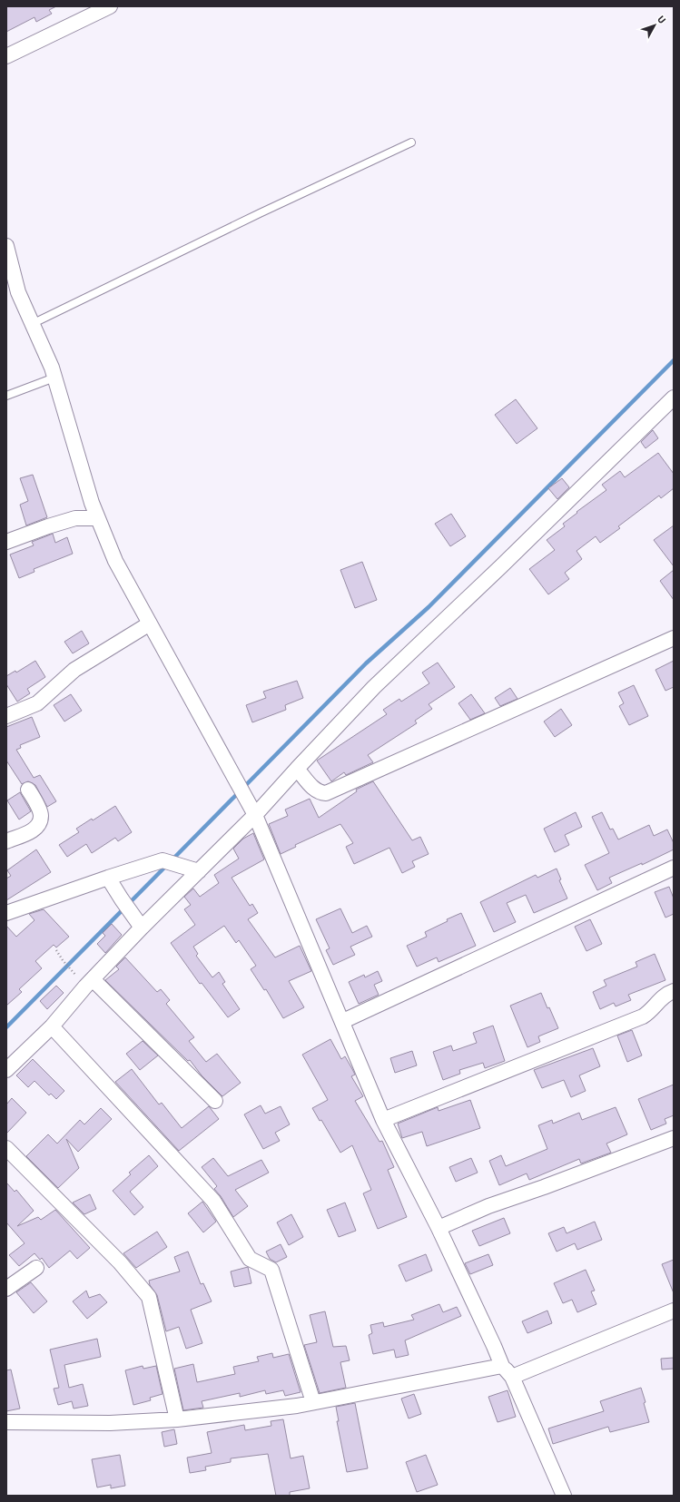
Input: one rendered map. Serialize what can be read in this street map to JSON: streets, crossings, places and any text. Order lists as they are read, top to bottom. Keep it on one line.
{"north":"top right"}
